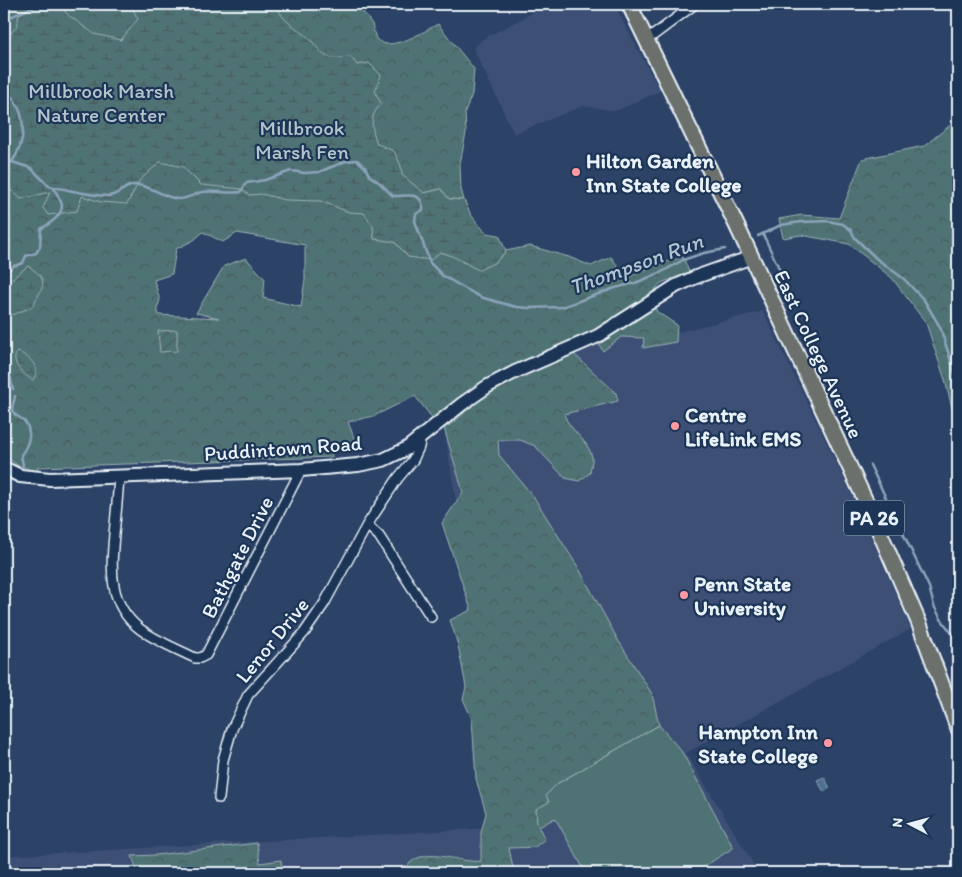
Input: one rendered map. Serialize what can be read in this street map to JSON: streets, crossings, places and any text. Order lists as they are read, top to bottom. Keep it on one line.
{"streets":{"main road":["East College Avenue","PA 26"],"street":["Puddintown Road","Bathgate Drive","Lenor Drive"]},"crossings":[["East College Avenue","Puddintown Road"],["Puddintown Road","Bathgate Drive"],["Puddintown Road","Lenor Drive"]],"water":["Thompson Run"],"parks":["Millbrook Marsh Nature Center","Millbrook Marsh Fen"],"places":["Hilton Garden Inn State College","Centre LifeLink EMS","Penn State University","Hampton Inn State College"],"north":"left"}
